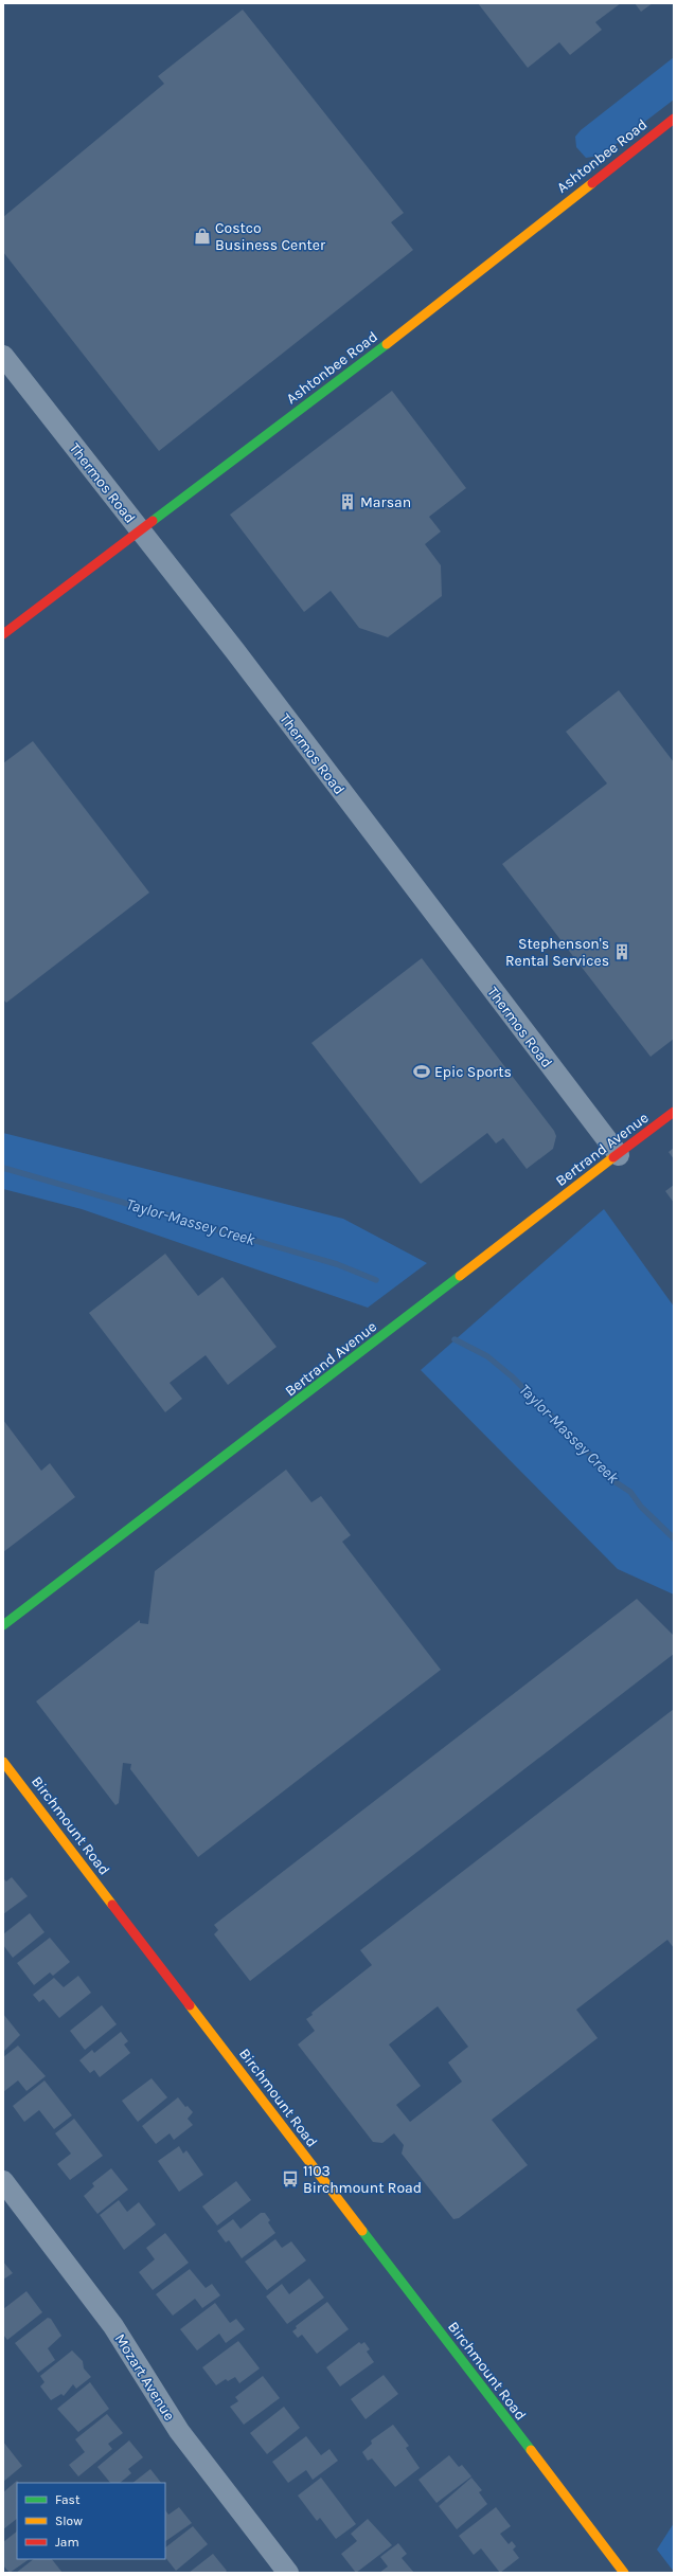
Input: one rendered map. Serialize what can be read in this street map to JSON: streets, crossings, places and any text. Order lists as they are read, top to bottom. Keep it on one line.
{"streets":{"street":["Ashtonbee Road","Thermos Road","Bertrand Avenue","Birchmount Road","Mozart Avenue"]},"crossings":[["Ashtonbee Road","Thermos Road"],["Thermos Road","Bertrand Avenue"]],"water":["Taylor-Massey Creek"],"places":{"shop":["Costco Business Center"],"building":["Marsan","Stephenson's Rental Services"],"sports":["Epic Sports"],"bus stop":["1103 Birchmount Road"]},"legend":["Fast","Slow","Jam"]}
